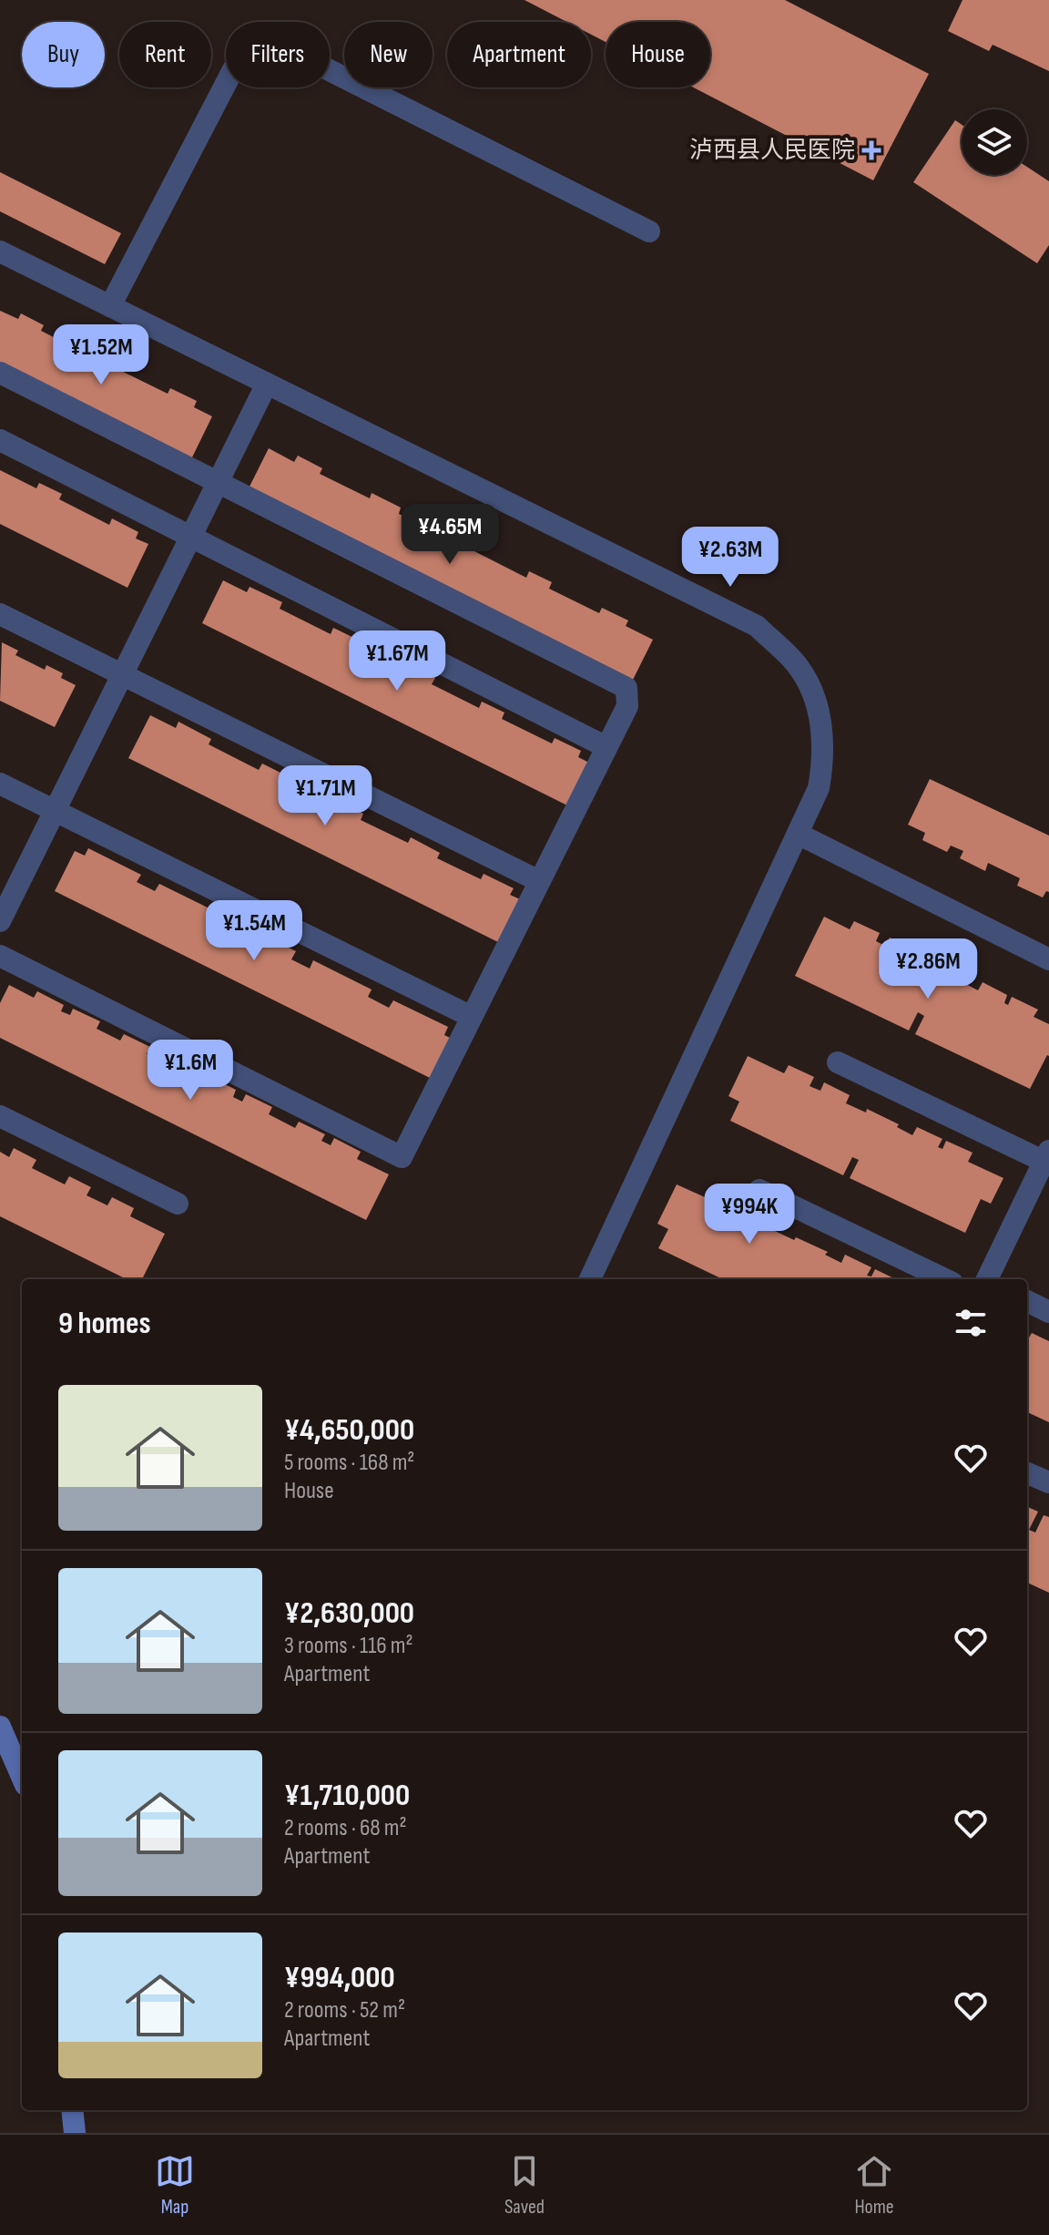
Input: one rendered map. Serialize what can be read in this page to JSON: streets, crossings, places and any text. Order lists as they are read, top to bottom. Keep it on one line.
{"places":{"health":["泸西县人民医院"]},"page":{"chip":["Buy","Rent","Filters","New","Apartment","House"],"price":["¥1.52M","¥4.65M","¥2.63M","¥1.67M","¥1.71M","¥1.54M","¥2.86M","¥1.6M","¥994K"],"heading":"9 homes","list":[{"name":"¥4,650,000","note":"5 rooms · 168 m² · House"},{"name":"¥2,630,000","note":"3 rooms · 116 m² · Apartment"},{"name":"¥1,710,000","note":"2 rooms · 68 m² · Apartment"},{"name":"¥994,000","note":"2 rooms · 52 m² · Apartment"}],"tabs":["Map","Saved","Home"]}}
